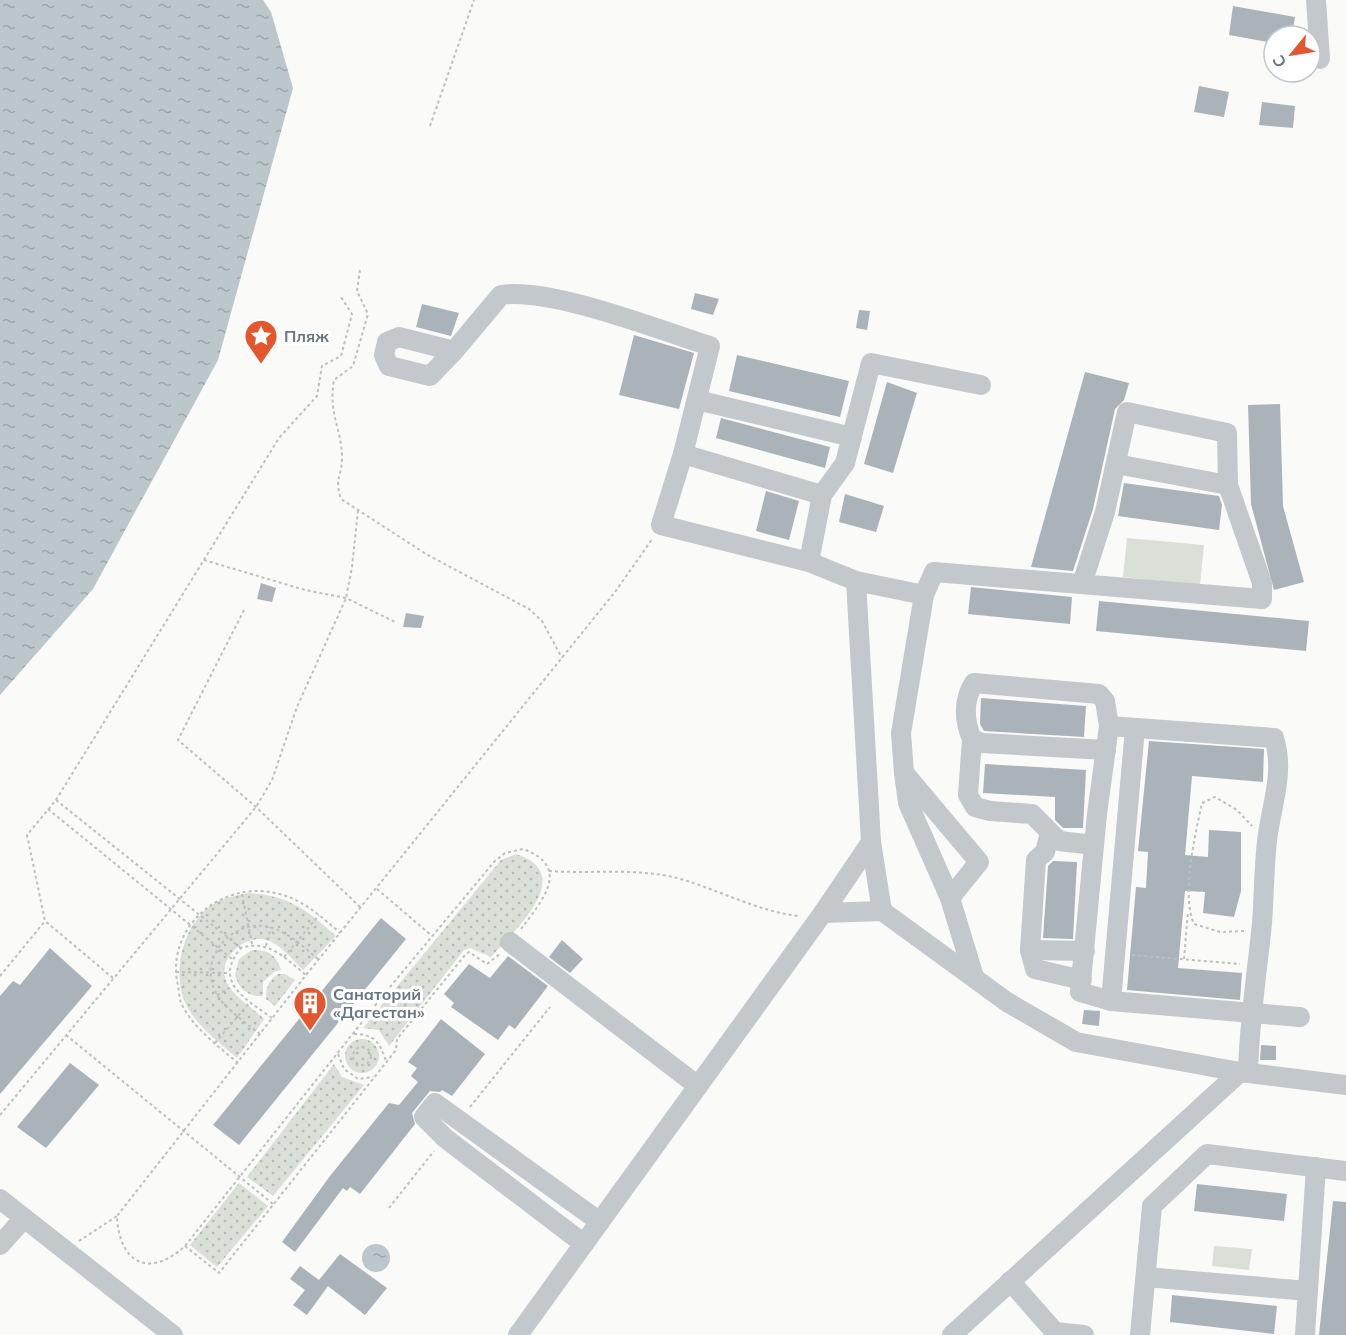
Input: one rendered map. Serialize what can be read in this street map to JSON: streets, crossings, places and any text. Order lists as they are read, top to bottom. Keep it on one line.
{"places":{"place":["Пляж"],"building":["Санаторий «Дагестан»"]},"north":"bottom left"}
